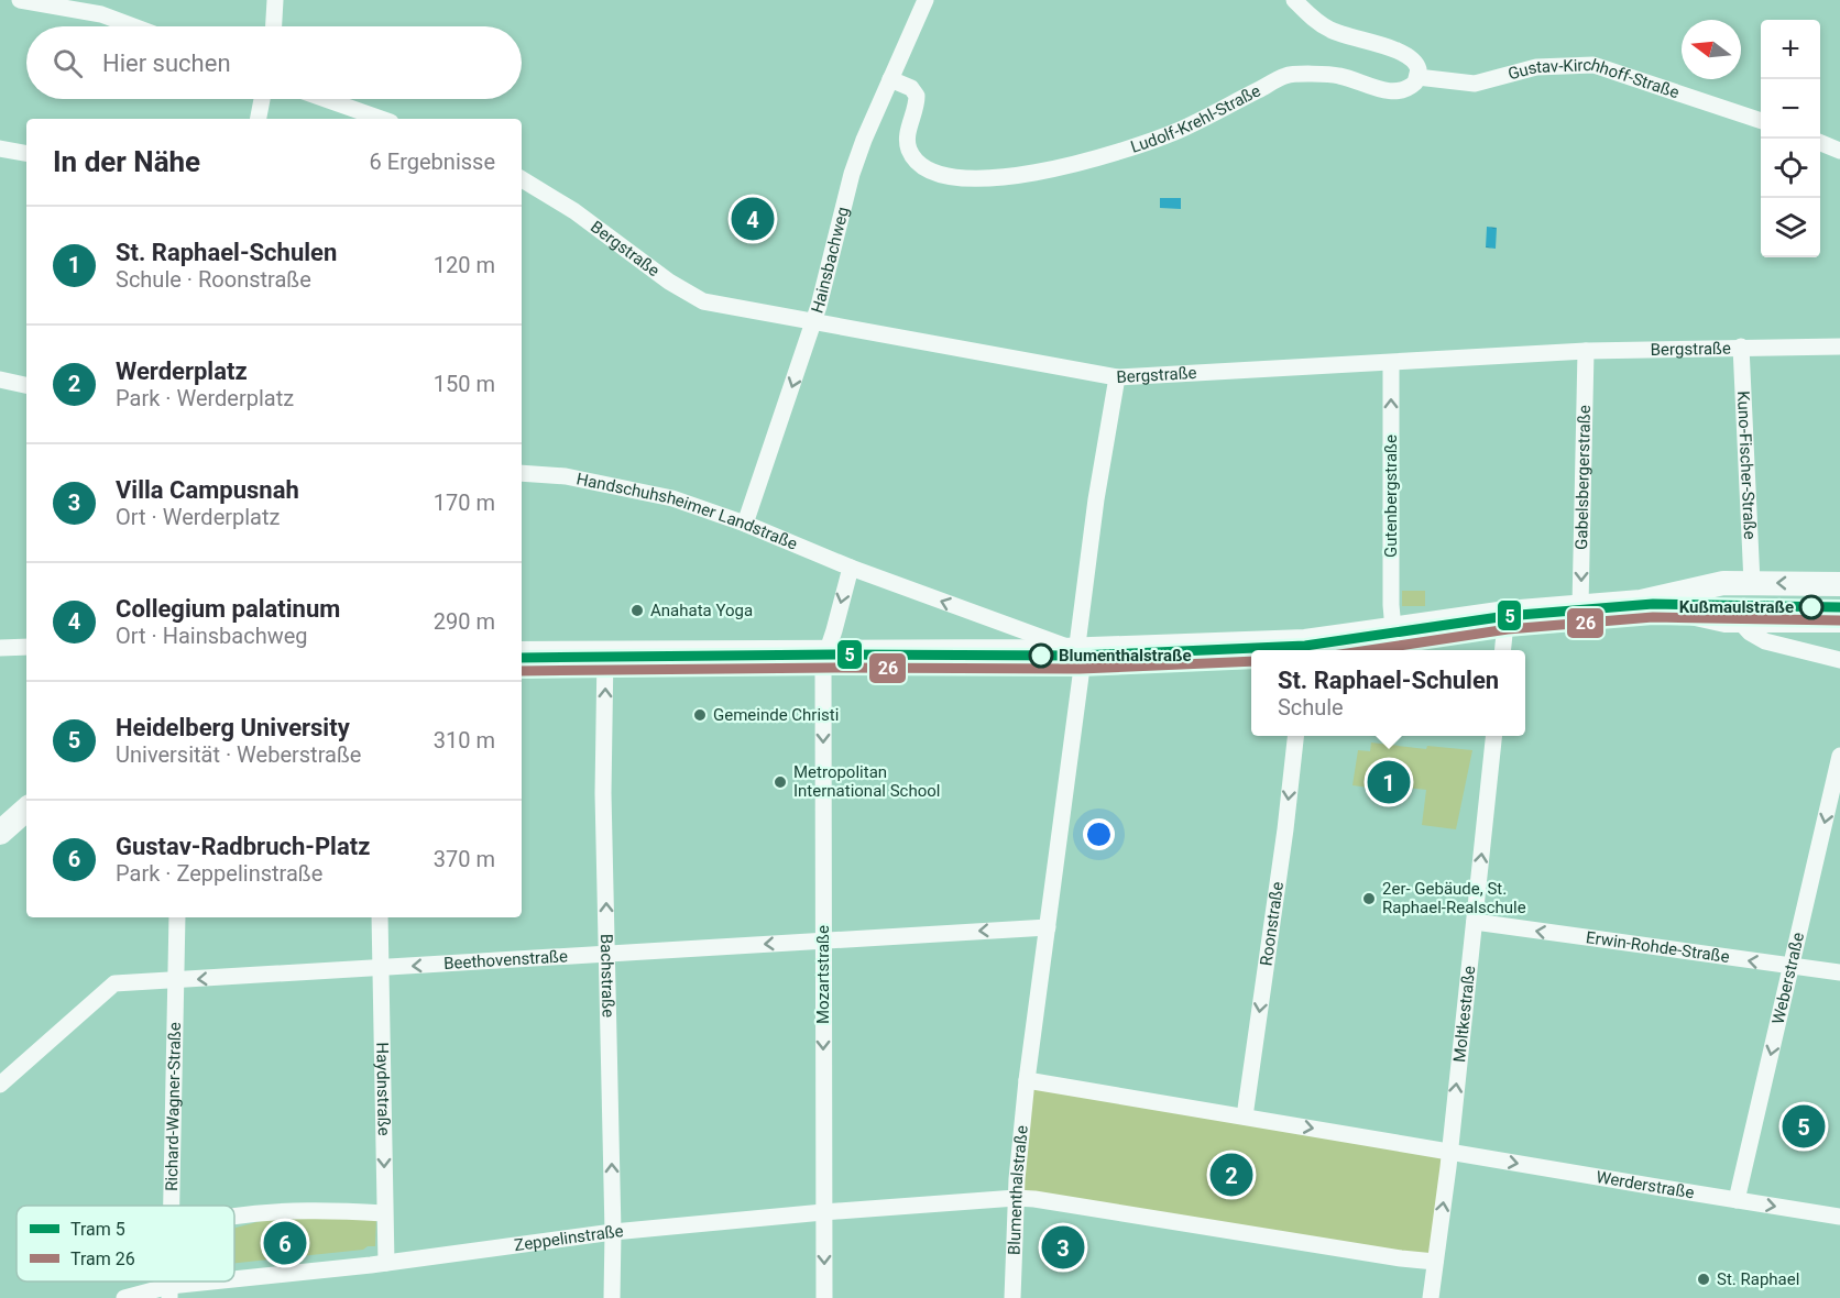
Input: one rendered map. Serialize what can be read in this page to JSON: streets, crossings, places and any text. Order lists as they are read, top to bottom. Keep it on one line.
{"streets":{"main road":["Handschuhsheimer Landstraße"],"street":["Gustav-Kirchhoff-Straße","Ludolf-Krehl-Straße","Bergstraße","Hainsbachweg","Kuno-Fischer-Straße","Gabelsbergerstraße","Gutenbergstraße","Roonstraße","Erwin-Rohde-Straße","Beethovenstraße","Mozartstraße","Bachstraße","Weberstraße","Moltkestraße","Haydnstraße","Richard-Wagner-Straße","Werderstraße","Blumenthalstraße","Zeppelinstraße"]},"crossings":[["Gustav-Kirchhoff-Straße","Ludolf-Krehl-Straße"],["Ludolf-Krehl-Straße","Hainsbachweg"],["Bergstraße","Hainsbachweg"],["Bergstraße","Kuno-Fischer-Straße"],["Bergstraße","Gabelsbergerstraße"],["Bergstraße","Gutenbergstraße"],["Bergstraße","Blumenthalstraße"],["Hainsbachweg","Handschuhsheimer Landstraße"],["Kuno-Fischer-Straße","Handschuhsheimer Landstraße"],["Gabelsbergerstraße","Handschuhsheimer Landstraße"],["Gutenbergstraße","Handschuhsheimer Landstraße"],["Handschuhsheimer Landstraße","Blumenthalstraße"],["Roonstraße","Werderstraße"],["Erwin-Rohde-Straße","Weberstraße"],["Erwin-Rohde-Straße","Moltkestraße"],["Beethovenstraße","Mozartstraße"],["Beethovenstraße","Bachstraße"],["Beethovenstraße","Haydnstraße"],["Beethovenstraße","Richard-Wagner-Straße"],["Beethovenstraße","Blumenthalstraße"],["Mozartstraße","Zeppelinstraße"],["Bachstraße","Zeppelinstraße"],["Weberstraße","Werderstraße"],["Moltkestraße","Werderstraße"],["Moltkestraße","Zeppelinstraße"],["Haydnstraße","Zeppelinstraße"],["Werderstraße","Blumenthalstraße"],["Blumenthalstraße","Zeppelinstraße"]],"one_way":["Hainsbachweg","Gabelsbergerstraße","Gutenbergstraße","Roonstraße","Erwin-Rohde-Straße","Beethovenstraße","Mozartstraße","Bachstraße","Weberstraße","Moltkestraße","Haydnstraße","Werderstraße"],"places":["Kußmaulstraße","Anahata Yoga","Blumenthalstraße","Gemeinde Christi","Metropolitan International School","2er- Gebäude, St. Raphael-Realschule","St. Raphael"],"lines":["tram line 5","tram line 26"],"legend":["Tram 5","Tram 26"],"north":"left","page":{"map_buttons":["+","−"],"search":"Hier suchen","heading":["In der Nähe","6 Ergebnisse"],"pins":["4","1","5","2","6","3"],"list":[{"mark":"1","name":"St. Raphael-Schulen","note":"Schule · Roonstraße","value":"120 m"},{"mark":"2","name":"Werderplatz","note":"Park · Werderplatz","value":"150 m"},{"mark":"3","name":"Villa Campusnah","note":"Ort · Werderplatz","value":"170 m"},{"mark":"4","name":"Collegium palatinum","note":"Ort · Hainsbachweg","value":"290 m"},{"mark":"5","name":"Heidelberg University","note":"Universität · Weberstraße","value":"310 m"},{"mark":"6","name":"Gustav-Radbruch-Platz","note":"Park · Zeppelinstraße","value":"370 m"}],"popup":["St. Raphael-Schulen","Schule"]}}
